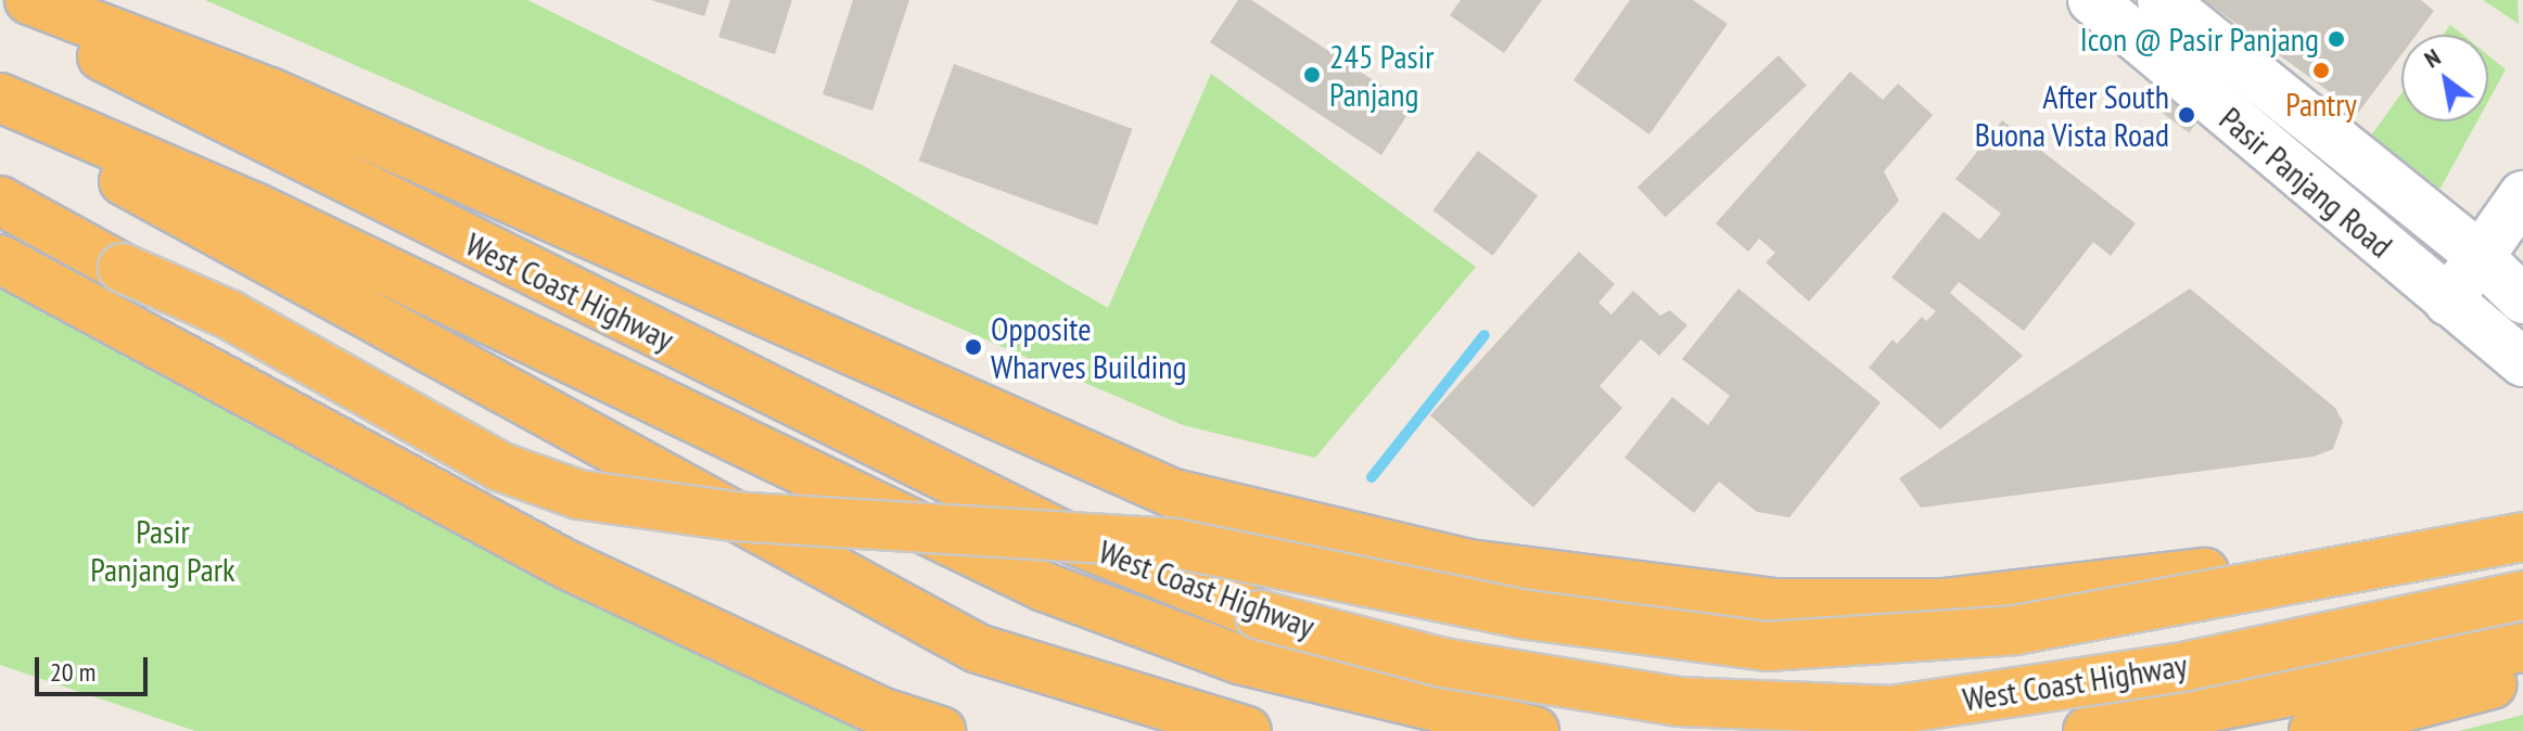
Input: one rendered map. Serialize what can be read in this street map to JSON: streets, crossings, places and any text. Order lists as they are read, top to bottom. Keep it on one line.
{"streets":{"highway":["West Coast Highway"],"main road":["Pasir Panjang Road"]},"parks":["Pasir Panjang Park"],"places":["Icon @ Pasir Panjang","Pantry","245 Pasir Panjang","After South Buona Vista Road","Opposite Wharves Building"],"scale_bar":"20 m","north":"top left"}
